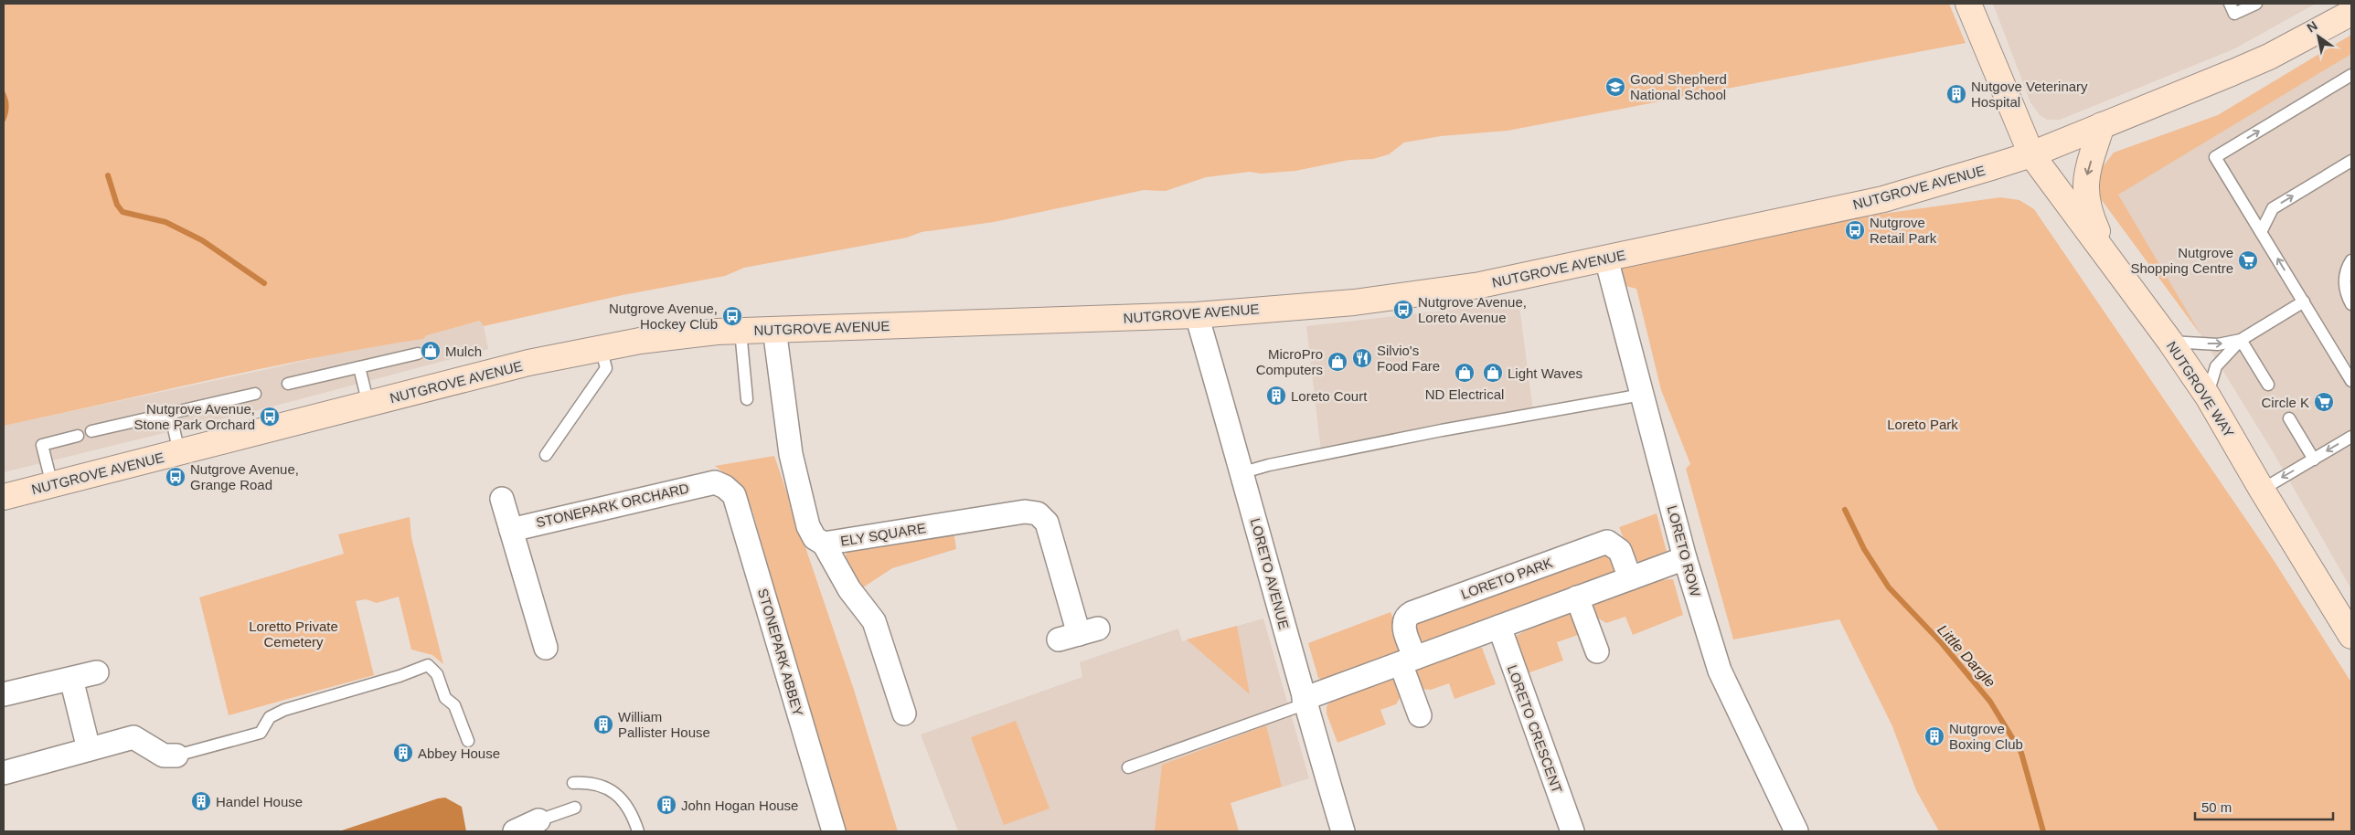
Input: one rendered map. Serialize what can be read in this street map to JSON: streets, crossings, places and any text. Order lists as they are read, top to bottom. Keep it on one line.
{"streets":{"main road":["NUTGROVE AVENUE","NUTGROVE WAY"],"street":["STONEPARK ORCHARD","ELY SQUARE","LORETO ROW","LORETO AVENUE","LORETO PARK","STONEPARK ABBEY","LORETO CRESCENT"]},"crossings":[["NUTGROVE AVENUE","NUTGROVE WAY"],["NUTGROVE AVENUE","ELY SQUARE"],["NUTGROVE AVENUE","LORETO ROW"],["NUTGROVE AVENUE","LORETO AVENUE"],["STONEPARK ORCHARD","STONEPARK ABBEY"]],"water":["Little Dargle"],"parks":["Loreto Park","Loretto Private Cemetery"],"places":{"school or university":["Good Shepherd National School"],"building":["Nutgove Veterinary Hospital","Loreto Court","William Pallister House","Nutgrove Boxing Club","Abbey House","Handel House","John Hogan House"],"bus stop":["Nutgrove Retail Park","Nutgrove Avenue, Loreto Avenue","Nutgrove Avenue, Hockey Club","Nutgrove Avenue, Stone Park Orchard","Nutgrove Avenue, Grange Road"],"supermarket":["Nutgrove Shopping Centre","Circle K"],"shop":["Mulch","MicroPro Computers","ND Electrical","Light Waves"],"restaurant":["Silvio's Food Fare"]},"scale_bar":"50 m","north":"top left"}
